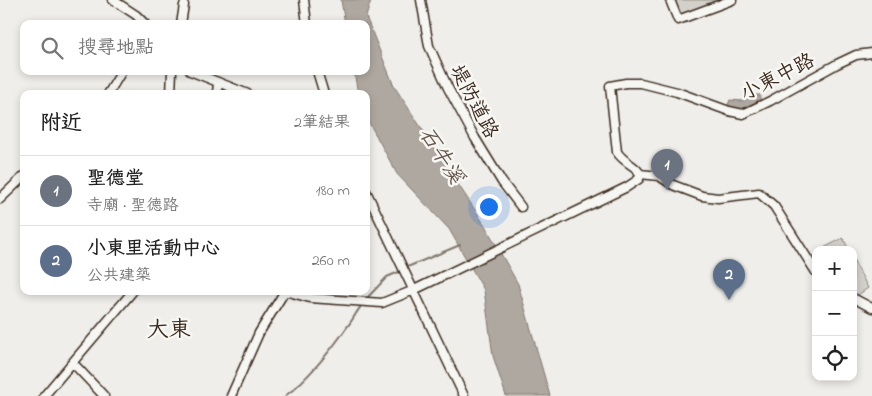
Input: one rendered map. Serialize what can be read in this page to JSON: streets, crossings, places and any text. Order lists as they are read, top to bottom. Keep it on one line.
{"streets":{"street":["小東中路","堤防道路"]},"districts":["大東"],"water":["石牛溪"],"page":{"search":"搜尋地點","heading":["附近","2筆結果"],"pins":["1","2"],"list":[{"mark":"1","name":"聖德堂","note":"寺廟 · 聖德路","value":"180 m"},{"mark":"2","name":"小東里活動中心","note":"公共建築","value":"260 m"}],"map_buttons":["+","−"]}}
